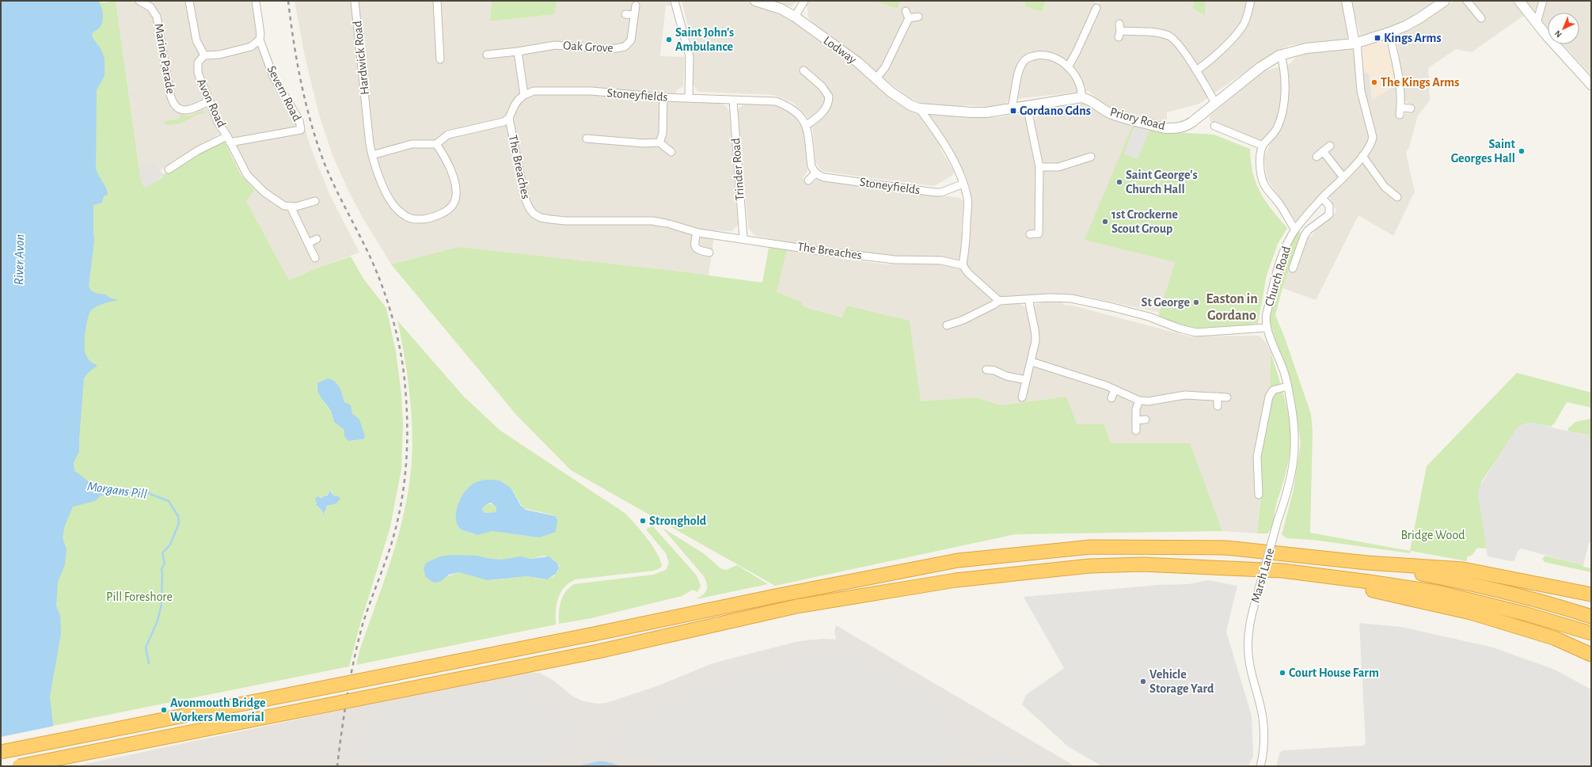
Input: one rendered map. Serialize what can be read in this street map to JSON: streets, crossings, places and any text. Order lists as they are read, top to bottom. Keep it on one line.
{"streets":{"street":["Oak Grove","Lodway","Hardwick Road","Marine Parade","Severn Road","Stoneyfields","Avon Road","Priory Road","The Breaches","Trinder Road","Church Road","Marsh Lane"]},"crossings":[["Marine Parade","Avon Road"],["Severn Road","Avon Road"],["Stoneyfields","Trinder Road"],["Priory Road","Church Road"],["The Breaches","Trinder Road"],["Church Road","Marsh Lane"]],"districts":["Easton in Gordano"],"water":["River Avon","Morgans Pill"],"parks":["Bridge Wood","Pill Foreshore"],"places":{"transit":["Kings Arms","Gordano Gdns"],"other":["Saint John's Ambulance","The Kings Arms","Saint Georges Hall","Saint George's Church Hall","1st Crockerne Scout Group","St George","Stronghold","Court House Farm","Vehicle Storage Yard","Avonmouth Bridge Workers Memorial"]},"north":"bottom left"}
